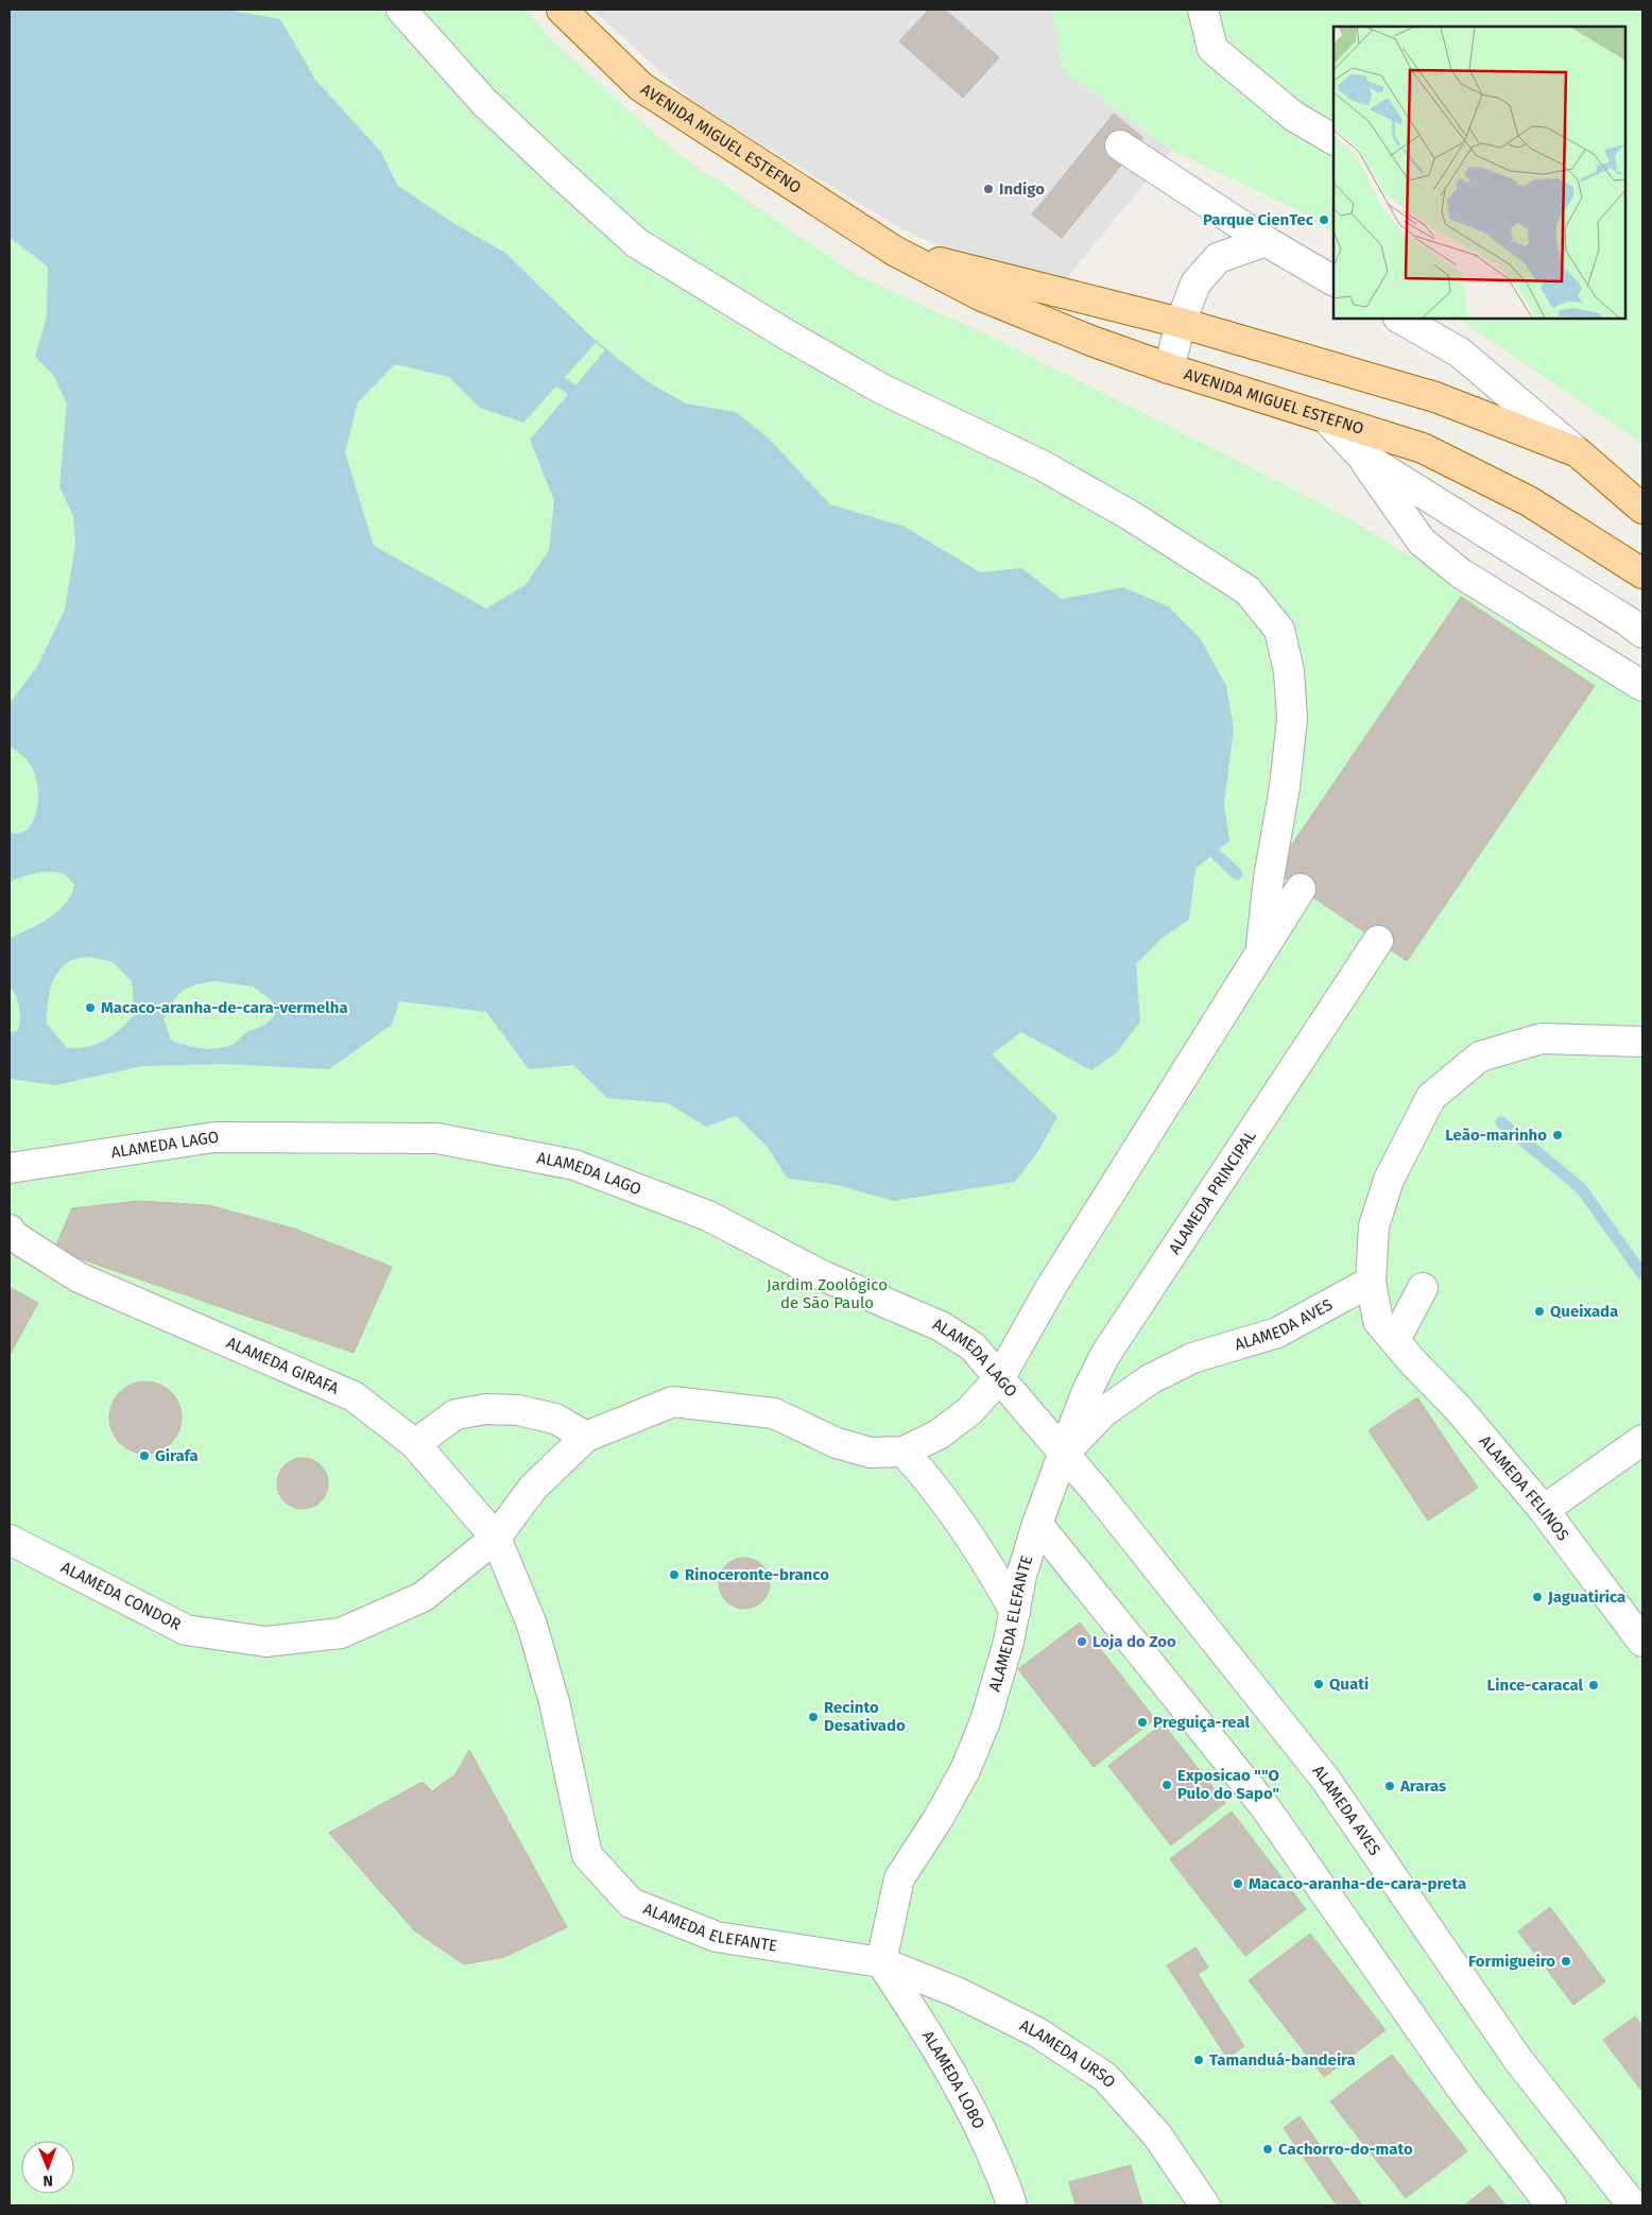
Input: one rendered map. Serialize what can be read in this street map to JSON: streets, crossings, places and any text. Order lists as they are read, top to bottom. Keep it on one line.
{"streets":{"main road":["AVENIDA MIGUEL ESTEFNO"],"street":["ALAMEDA LAGO","ALAMEDA PRINCIPAL","ALAMEDA AVES","ALAMEDA GIRAFA","ALAMEDA FELINOS","ALAMEDA CONDOR","ALAMEDA ELEFANTE","ALAMEDA URSO","ALAMEDA LOBO"]},"crossings":[["ALAMEDA LAGO","ALAMEDA PRINCIPAL"],["ALAMEDA LAGO","ALAMEDA AVES"],["ALAMEDA LAGO","ALAMEDA ELEFANTE"],["ALAMEDA PRINCIPAL","ALAMEDA AVES"],["ALAMEDA PRINCIPAL","ALAMEDA ELEFANTE"],["ALAMEDA AVES","ALAMEDA FELINOS"],["ALAMEDA AVES","ALAMEDA ELEFANTE"],["ALAMEDA GIRAFA","ALAMEDA CONDOR"],["ALAMEDA GIRAFA","ALAMEDA ELEFANTE"],["ALAMEDA CONDOR","ALAMEDA ELEFANTE"],["ALAMEDA ELEFANTE","ALAMEDA URSO"],["ALAMEDA ELEFANTE","ALAMEDA LOBO"],["ALAMEDA URSO","ALAMEDA LOBO"]],"parks":["Jardim Zoológico de São Paulo"],"places":["Indigo","Parque CienTec","Macaco-aranha-de-cara-vermelha","Leão-marinho","Queixada","Girafa","Rinoceronte-branco","Jaguatirica","Loja do Zoo","Quati","Lince-caracal","Recinto Desativado","Preguiça-real","Exposicao \"\"O Pulo do Sapo\"","Araras","Macaco-aranha-de-cara-preta","Formigueiro","Tamanduá-bandeira","Cachorro-do-mato"],"north":"bottom"}
